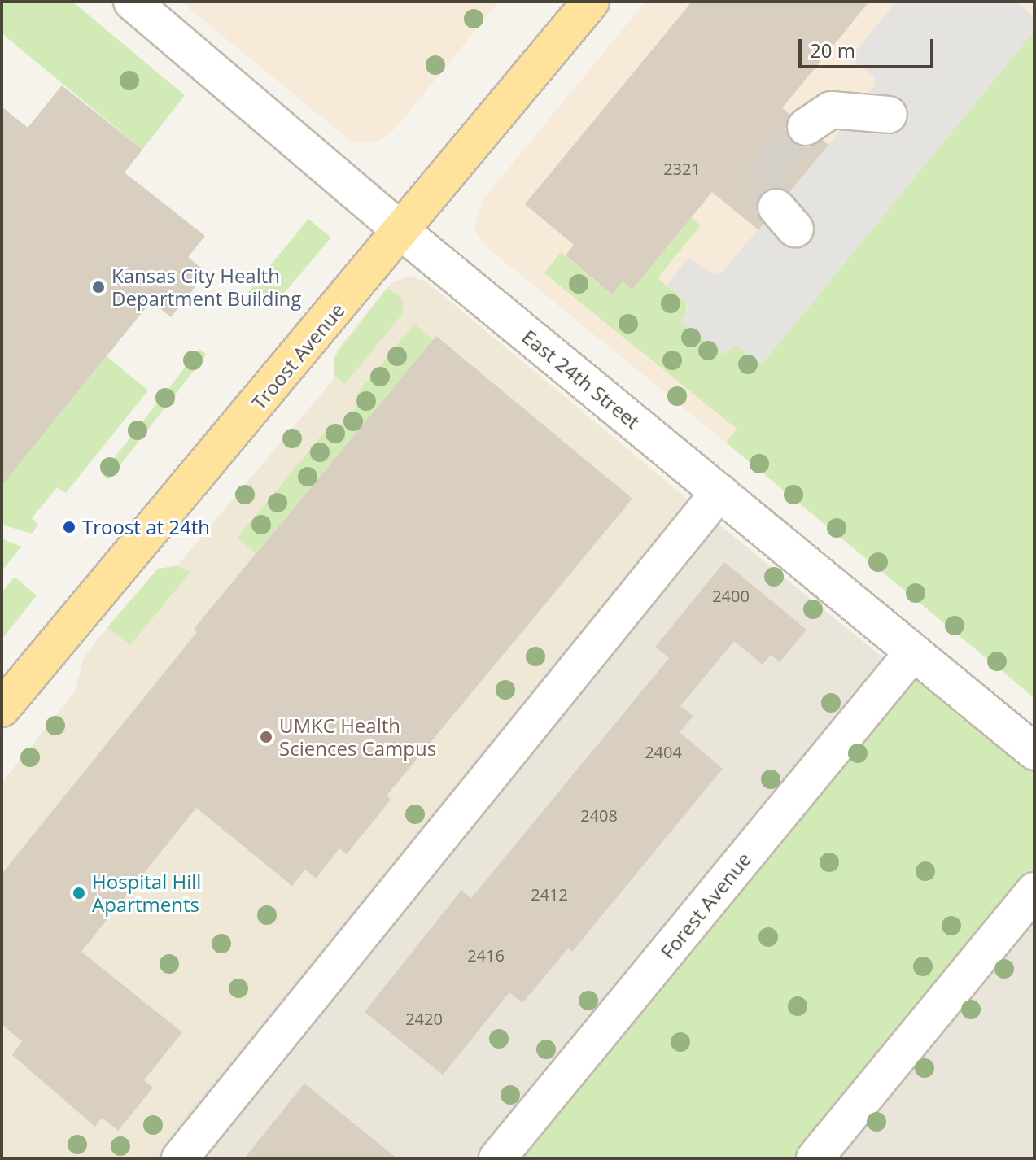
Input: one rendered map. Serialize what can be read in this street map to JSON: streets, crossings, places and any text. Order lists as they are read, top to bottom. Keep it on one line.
{"streets":{"main road":["Troost Avenue"],"street":["East 24th Street","Forest Avenue"]},"crossings":[["Troost Avenue","East 24th Street"],["East 24th Street","Forest Avenue"]],"places":["Kansas City Health Department Building","Troost at 24th","UMKC Health Sciences Campus","Hospital Hill Apartments"],"house_numbers":["2321","2400","2404","2408","2412","2416","2420"],"scale_bar":"20 m"}
